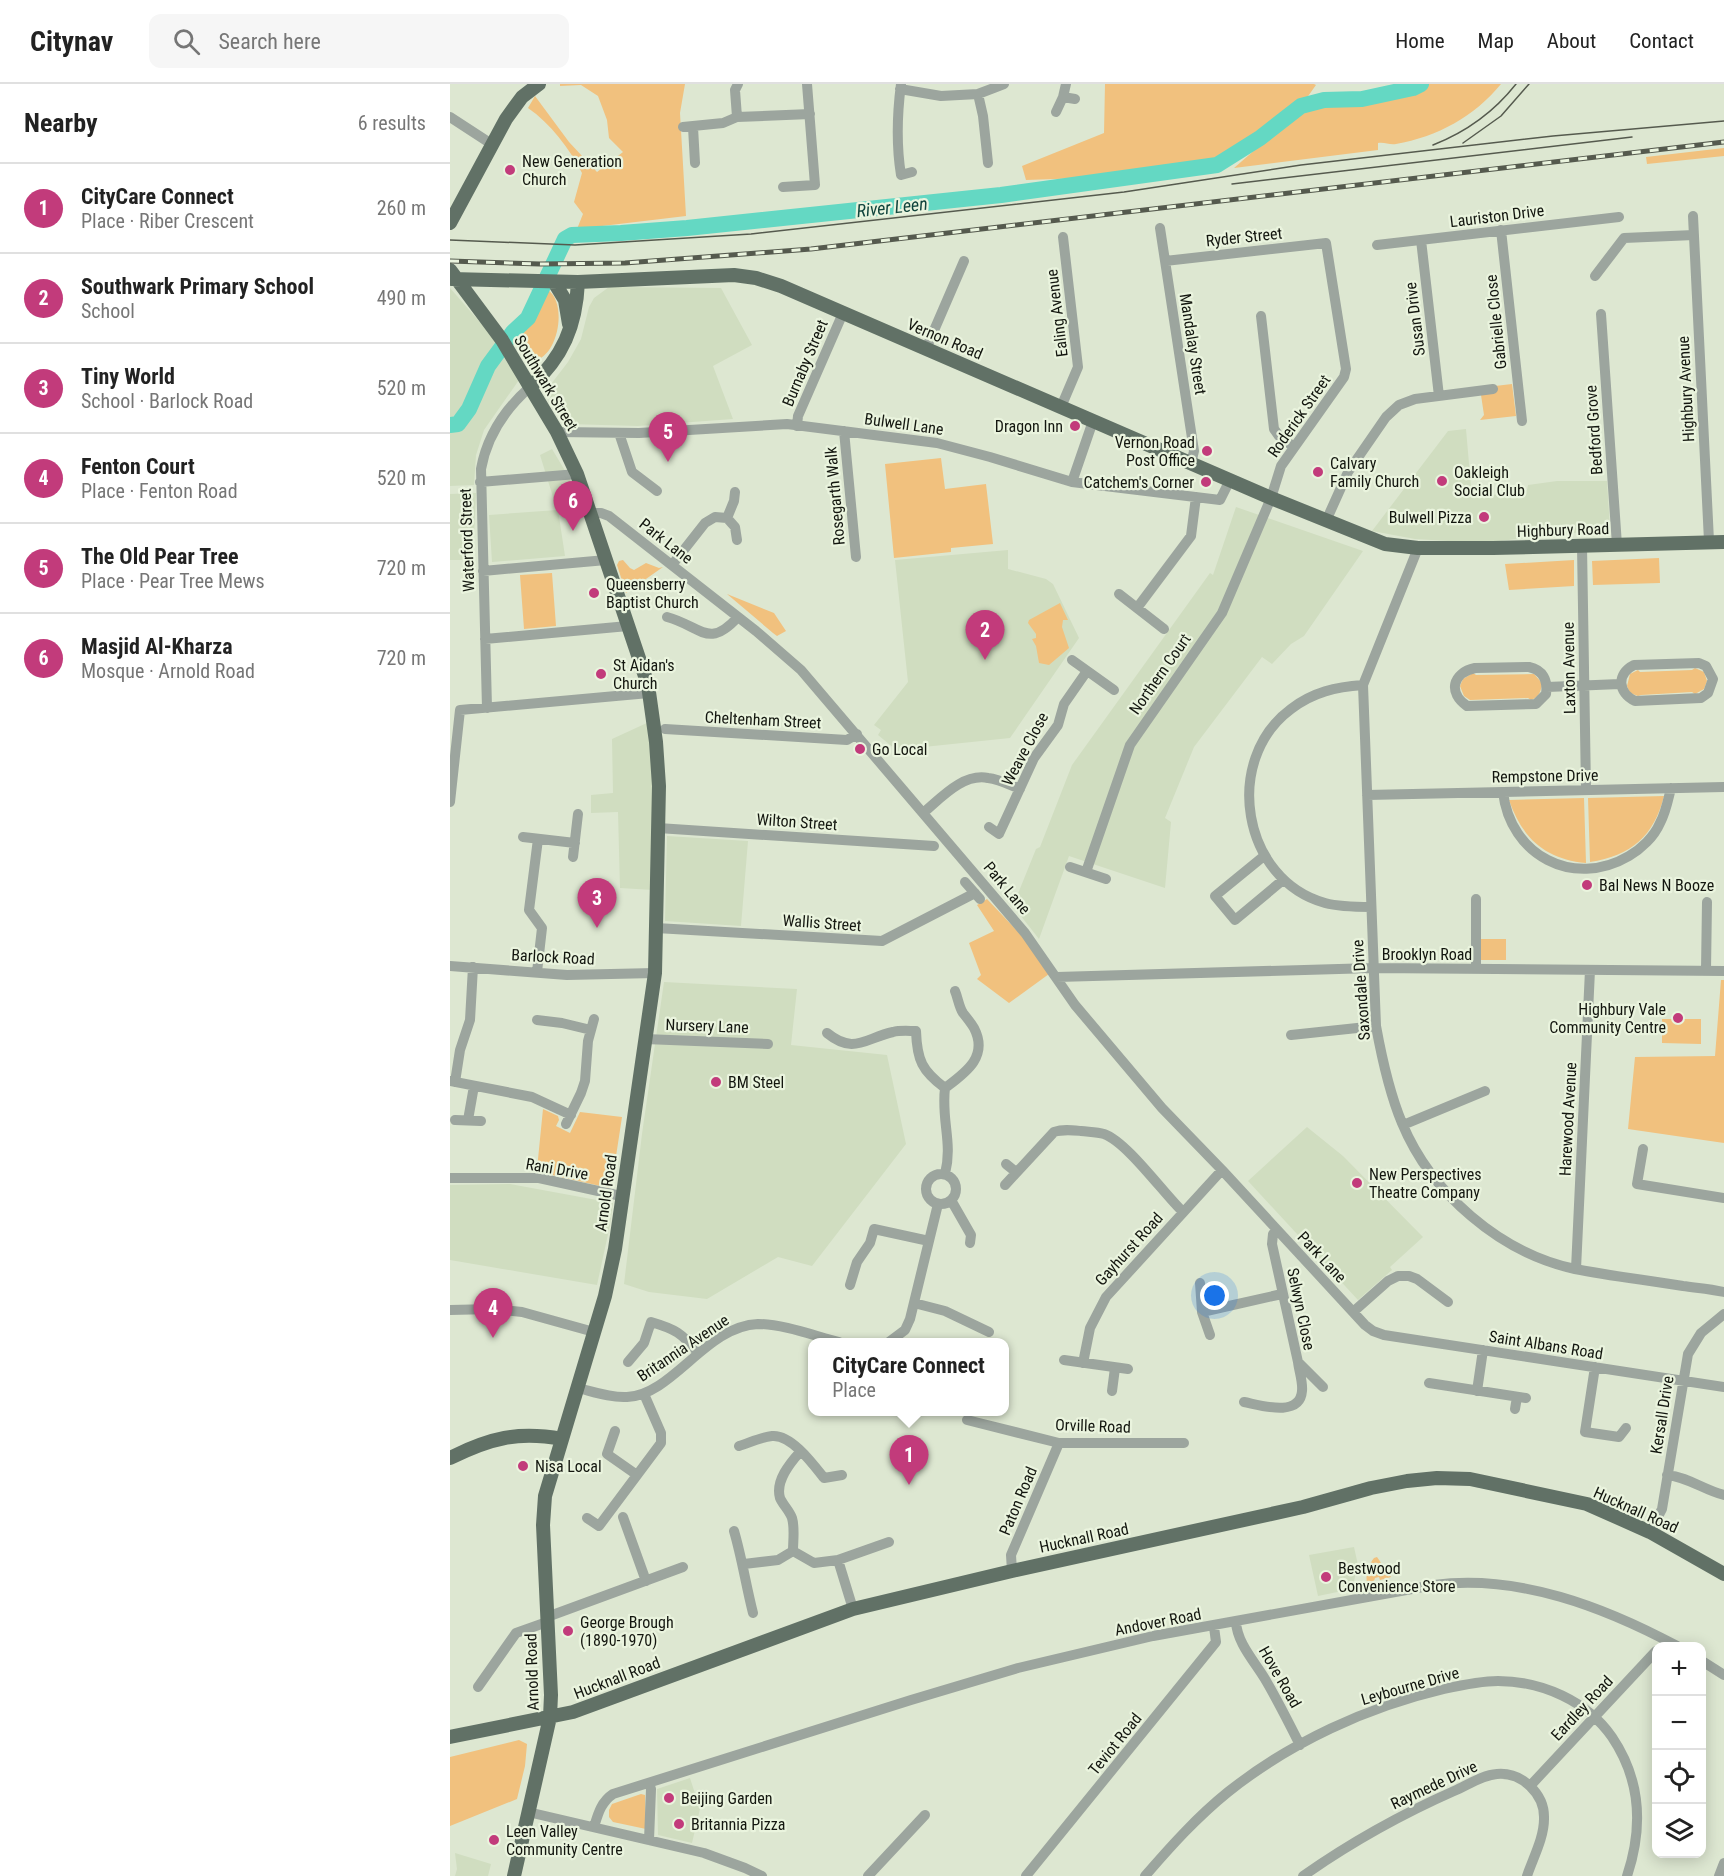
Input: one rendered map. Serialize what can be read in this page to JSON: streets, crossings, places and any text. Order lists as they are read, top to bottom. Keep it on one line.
{"streets":{"main road":["Vernon Road","Southwark Street","Highbury Road","Arnold Road","Hucknall Road"],"street":["Lauriston Drive","Ryder Street","Ealing Avenue","Susan Drive","Gabrielle Close","Mandalay Street","Burnaby Street","Highbury Avenue","Roderick Street","Bulwell Lane","Bedford Grove","Rosegarth Walk","Waterford Street","Park Lane","Laxton Avenue","Northern Court","Cheltenham Street","Weave Close","Rempstone Drive","Wilton Street","Wallis Street","Brooklyn Road","Barlock Road","Saxondale Drive","Nursery Lane","Harewood Avenue","Rani Drive","Gayhurst Road","Selwyn Close","Saint Albans Road","Britannia Avenue","Kersall Drive","Orville Road","Paton Road","Andover Road","Hove Road","Leybourne Drive","Eardley Road","Teviot Road","Raymede Drive"]},"crossings":[["Lauriston Drive","Susan Drive"],["Lauriston Drive","Gabrielle Close"],["Ryder Street","Mandalay Street"],["Ryder Street","Roderick Street"],["Ealing Avenue","Vernon Road"],["Vernon Road","Mandalay Street"],["Vernon Road","Burnaby Street"],["Vernon Road","Southwark Street"],["Vernon Road","Roderick Street"],["Vernon Road","Bulwell Lane"],["Vernon Road","Highbury Road"],["Vernon Road","Northern Court"],["Burnaby Street","Bulwell Lane"],["Southwark Street","Bulwell Lane"],["Southwark Street","Waterford Street"],["Southwark Street","Park Lane"],["Southwark Street","Arnold Road"],["Highbury Avenue","Highbury Road"],["Roderick Street","Northern Court"],["Bulwell Lane","Rosegarth Walk"],["Bedford Grove","Highbury Road"],["Highbury Road","Laxton Avenue"],["Highbury Road","Saxondale Drive"],["Park Lane","Cheltenham Street"],["Park Lane","Brooklyn Road"],["Park Lane","Arnold Road"],["Park Lane","Gayhurst Road"],["Park Lane","Selwyn Close"],["Park Lane","Saint Albans Road"],["Laxton Avenue","Rempstone Drive"],["Rempstone Drive","Saxondale Drive"],["Wilton Street","Arnold Road"],["Wallis Street","Arnold Road"],["Brooklyn Road","Saxondale Drive"],["Brooklyn Road","Harewood Avenue"],["Barlock Road","Arnold Road"],["Saxondale Drive","Harewood Avenue"],["Nursery Lane","Arnold Road"],["Rani Drive","Arnold Road"],["Arnold Road","Britannia Avenue"],["Arnold Road","Hucknall Road"],["Saint Albans Road","Kersall Drive"],["Kersall Drive","Hucknall Road"],["Orville Road","Paton Road"],["Paton Road","Hucknall Road"],["Andover Road","Hove Road"],["Andover Road","Teviot Road"],["Hove Road","Leybourne Drive"],["Leybourne Drive","Eardley Road"],["Eardley Road","Raymede Drive"]],"water":["River Leen"],"places":["New Generation Church","Dragon Inn","Vernon Road Post Office","Calvary Family Church","Oakleigh Social Club","Catchem's Corner","Bulwell Pizza","Queensberry Baptist Church","St Aidan's Church","Go Local","Bal News N Booze","Highbury Vale Community Centre","BM Steel","New Perspectives Theatre Company","Nisa Local","Bestwood Convenience Store","George Brough (1890-1970)","Beijing Garden","Britannia Pizza","Leen Valley Community Centre"],"page":{"header":"Citynav","search":"Search here","nav":["Home","Map","About","Contact"],"heading":["Nearby","6 results"],"list":[{"mark":"1","name":"CityCare Connect","note":"Place · Riber Crescent","value":"260 m"},{"mark":"2","name":"Southwark Primary School","note":"School","value":"490 m"},{"mark":"3","name":"Tiny World","note":"School · Barlock Road","value":"520 m"},{"mark":"4","name":"Fenton Court","note":"Place · Fenton Road","value":"520 m"},{"mark":"5","name":"The Old Pear Tree","note":"Place · Pear Tree Mews","value":"720 m"},{"mark":"6","name":"Masjid Al-Kharza","note":"Mosque · Arnold Road","value":"720 m"}],"pins":["5","6","2","3","4","1"],"popup":["CityCare Connect","Place"],"map_buttons":["+","−"]}}
